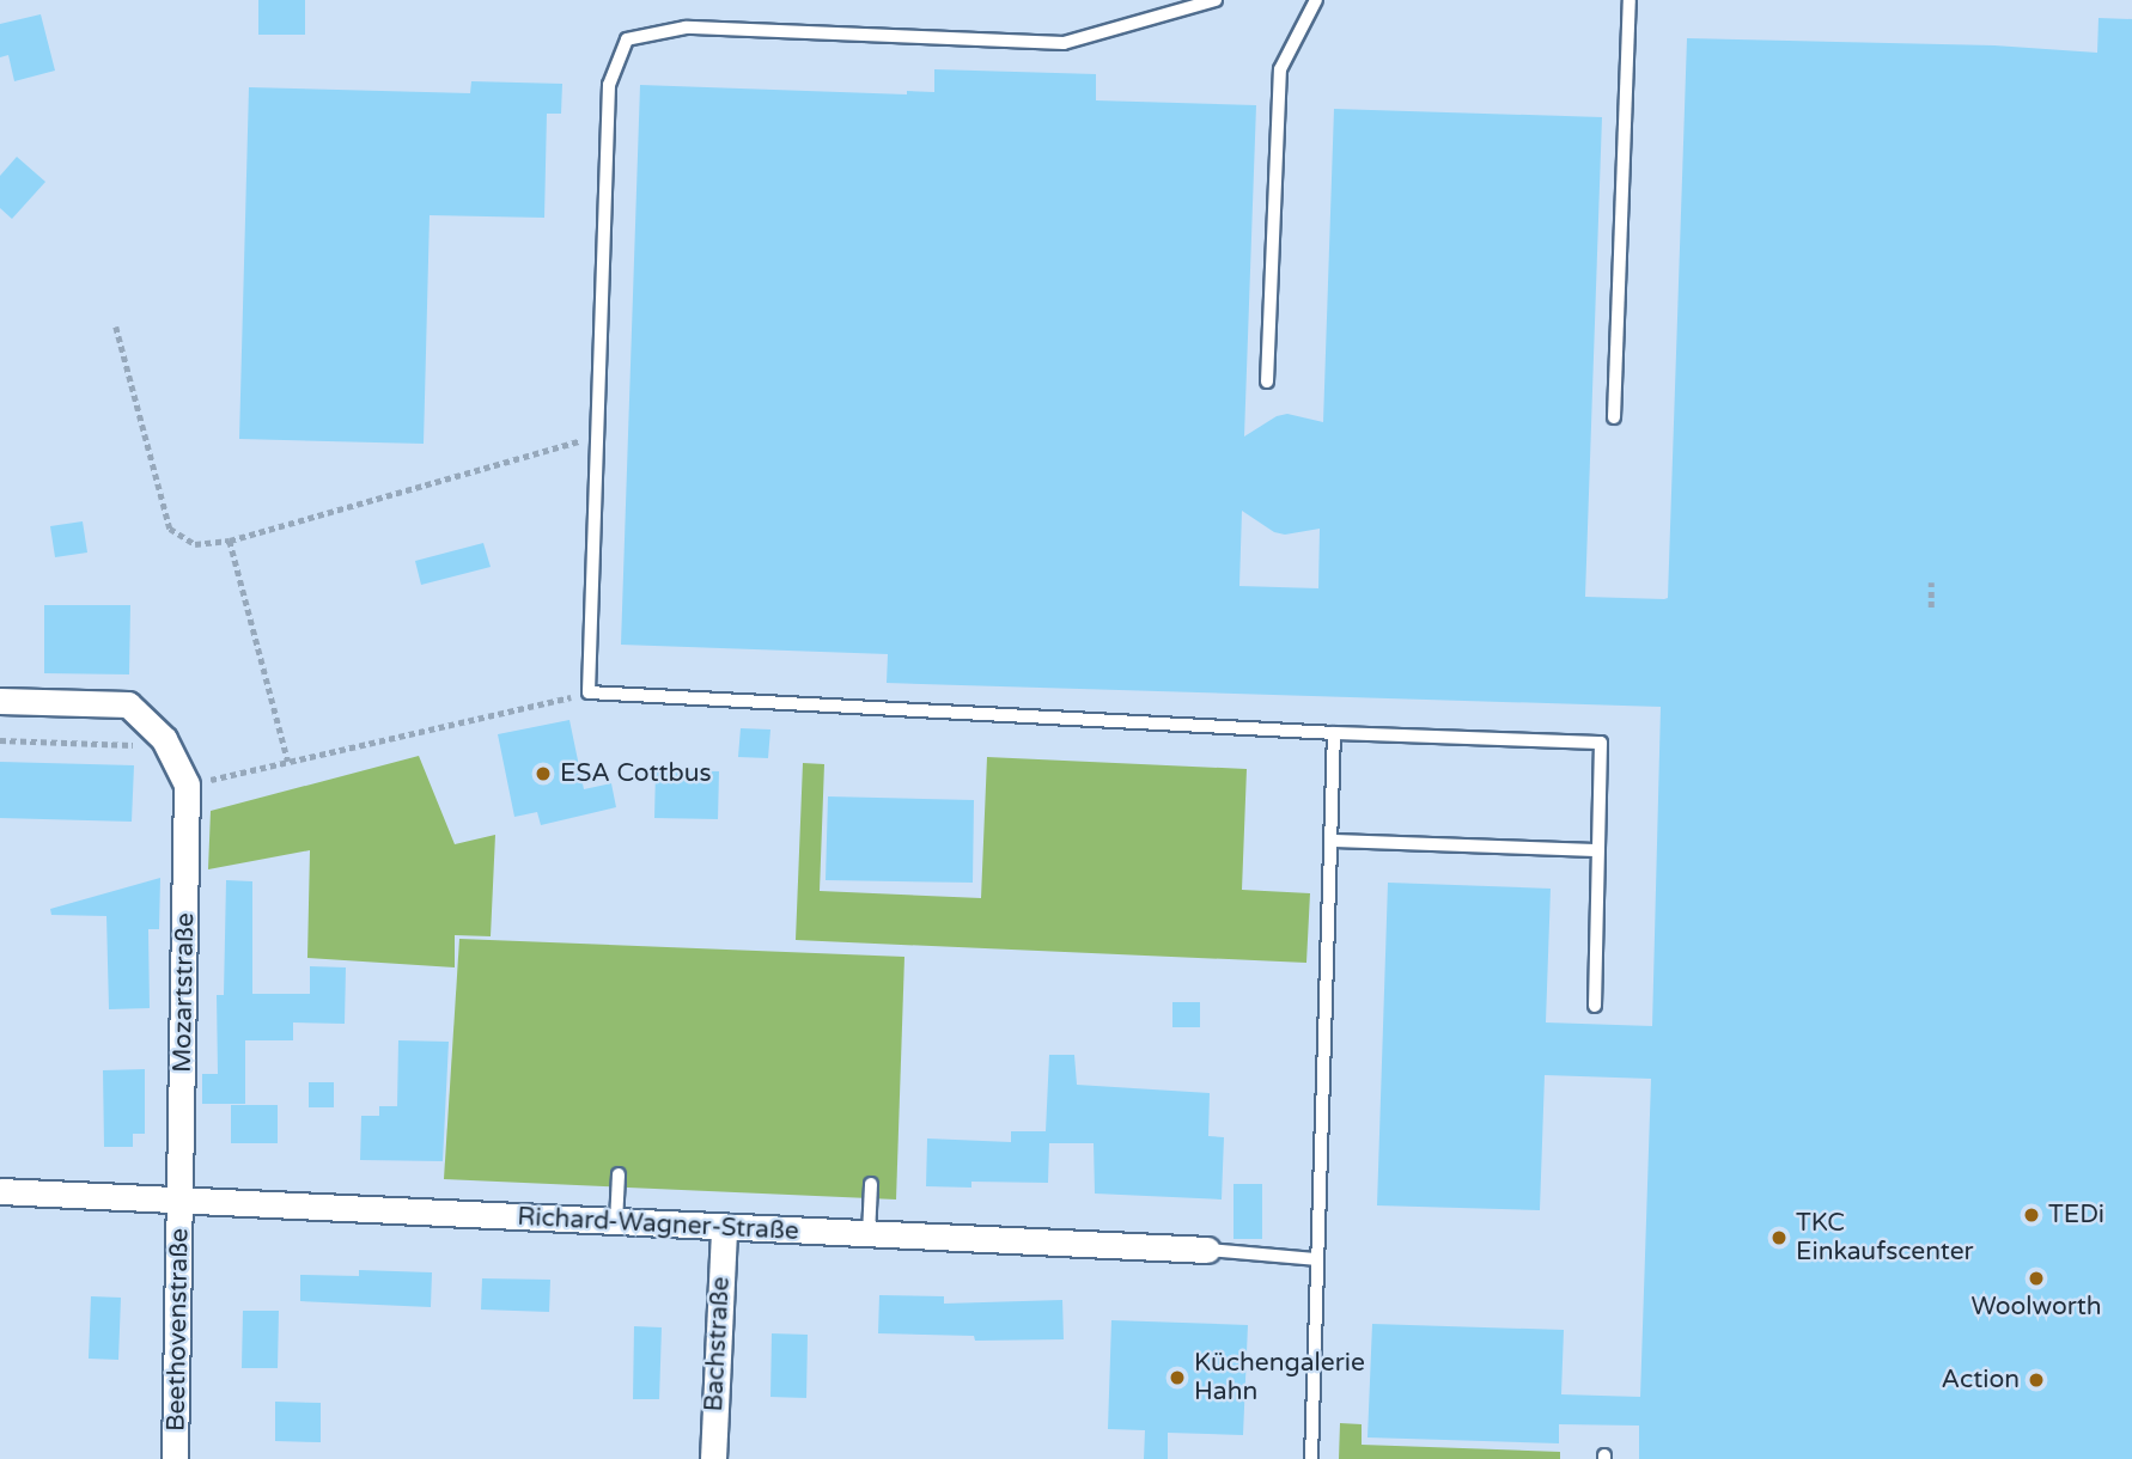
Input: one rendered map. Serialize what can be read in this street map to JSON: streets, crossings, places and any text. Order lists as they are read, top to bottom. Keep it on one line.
{"streets":{"street":["Mozartstraße","Richard-Wagner-Straße","Beethovenstraße","Bachstraße"]},"crossings":[["Mozartstraße","Richard-Wagner-Straße"],["Mozartstraße","Beethovenstraße"],["Richard-Wagner-Straße","Beethovenstraße"],["Richard-Wagner-Straße","Bachstraße"]],"places":["ESA Cottbus","TEDi","TKC Einkaufscenter","Woolworth","Küchengalerie Hahn","Action"]}
